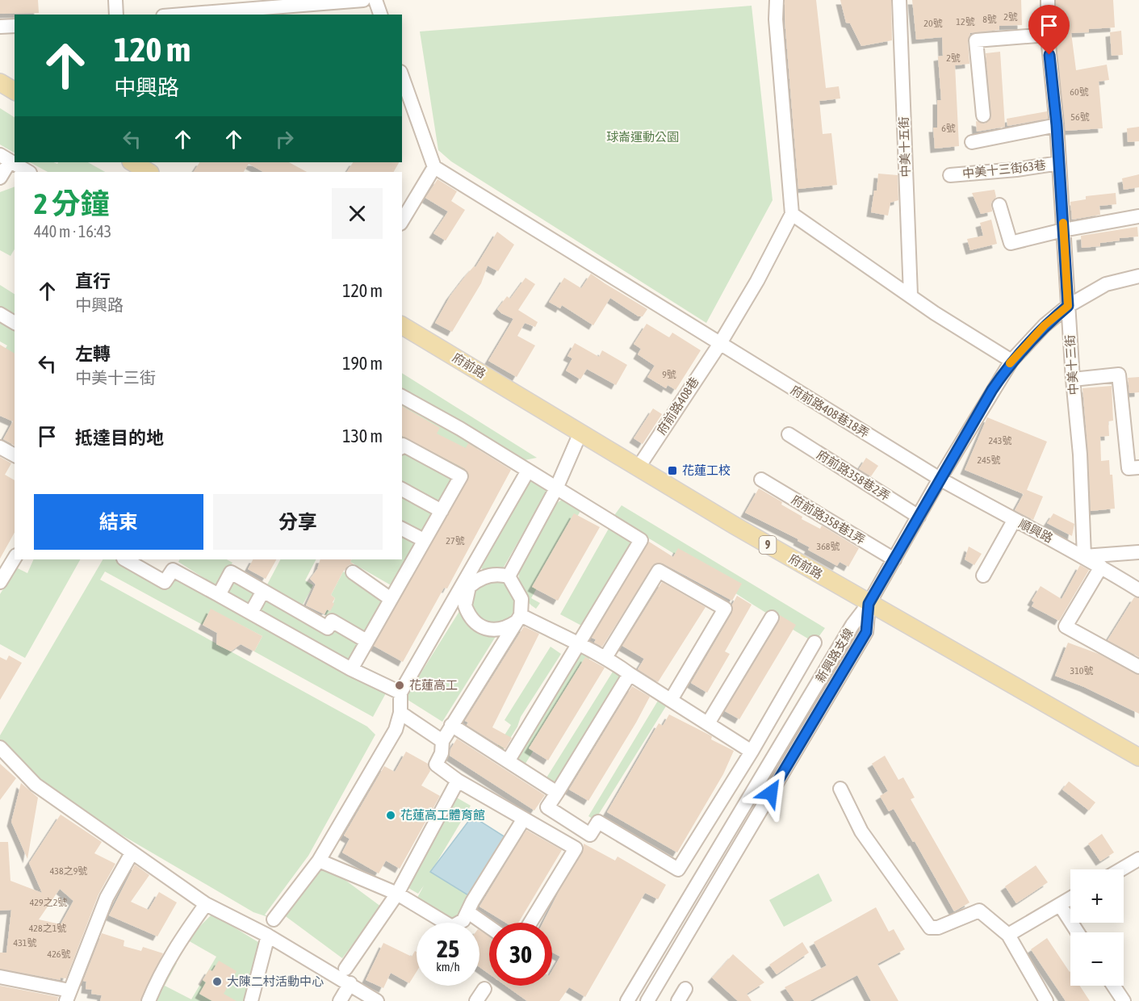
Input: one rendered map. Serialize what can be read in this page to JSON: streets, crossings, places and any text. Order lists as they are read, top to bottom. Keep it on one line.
{"streets":{"main road":["府前路","9"],"street":["中美十五街","中美十三街63巷","中美十三街","府前路408巷","府前路408巷18弄","府前路358巷2弄","府前路358巷1弄","順興路","新興路支線"]},"crossings":[["中美十三街63巷","中美十三街"],["中美十三街","順興路"],["府前路","府前路408巷"],["府前路","新興路支線"],["府前路408巷","府前路408巷18弄"],["府前路408巷18弄","順興路"]],"parks":["球崙運動公園"],"places":{"transit":["花蓮工校"],"other":["花蓮高工","花蓮高工體育館","大陳二村活動中心"]},"house_numbers":["2號","8號","12號","20號","2號","60號","56號","6號","9號","243號","245號","27號","368號","310號","438之9號","429之2號","428之1號","431號","426號"],"page":{"turn":["120 m","中興路"],"heading":["2 分鐘","440 m · 16:43"],"list":[{"name":"直行","note":"中興路","value":"120 m"},{"name":"左轉","note":"中美十三街","value":"190 m"},{"name":"抵達目的地","value":"130 m"}],"buttons":["結束","分享"],"map_buttons":["+","−"],"speed":"25 km/h","limit":"30"}}
